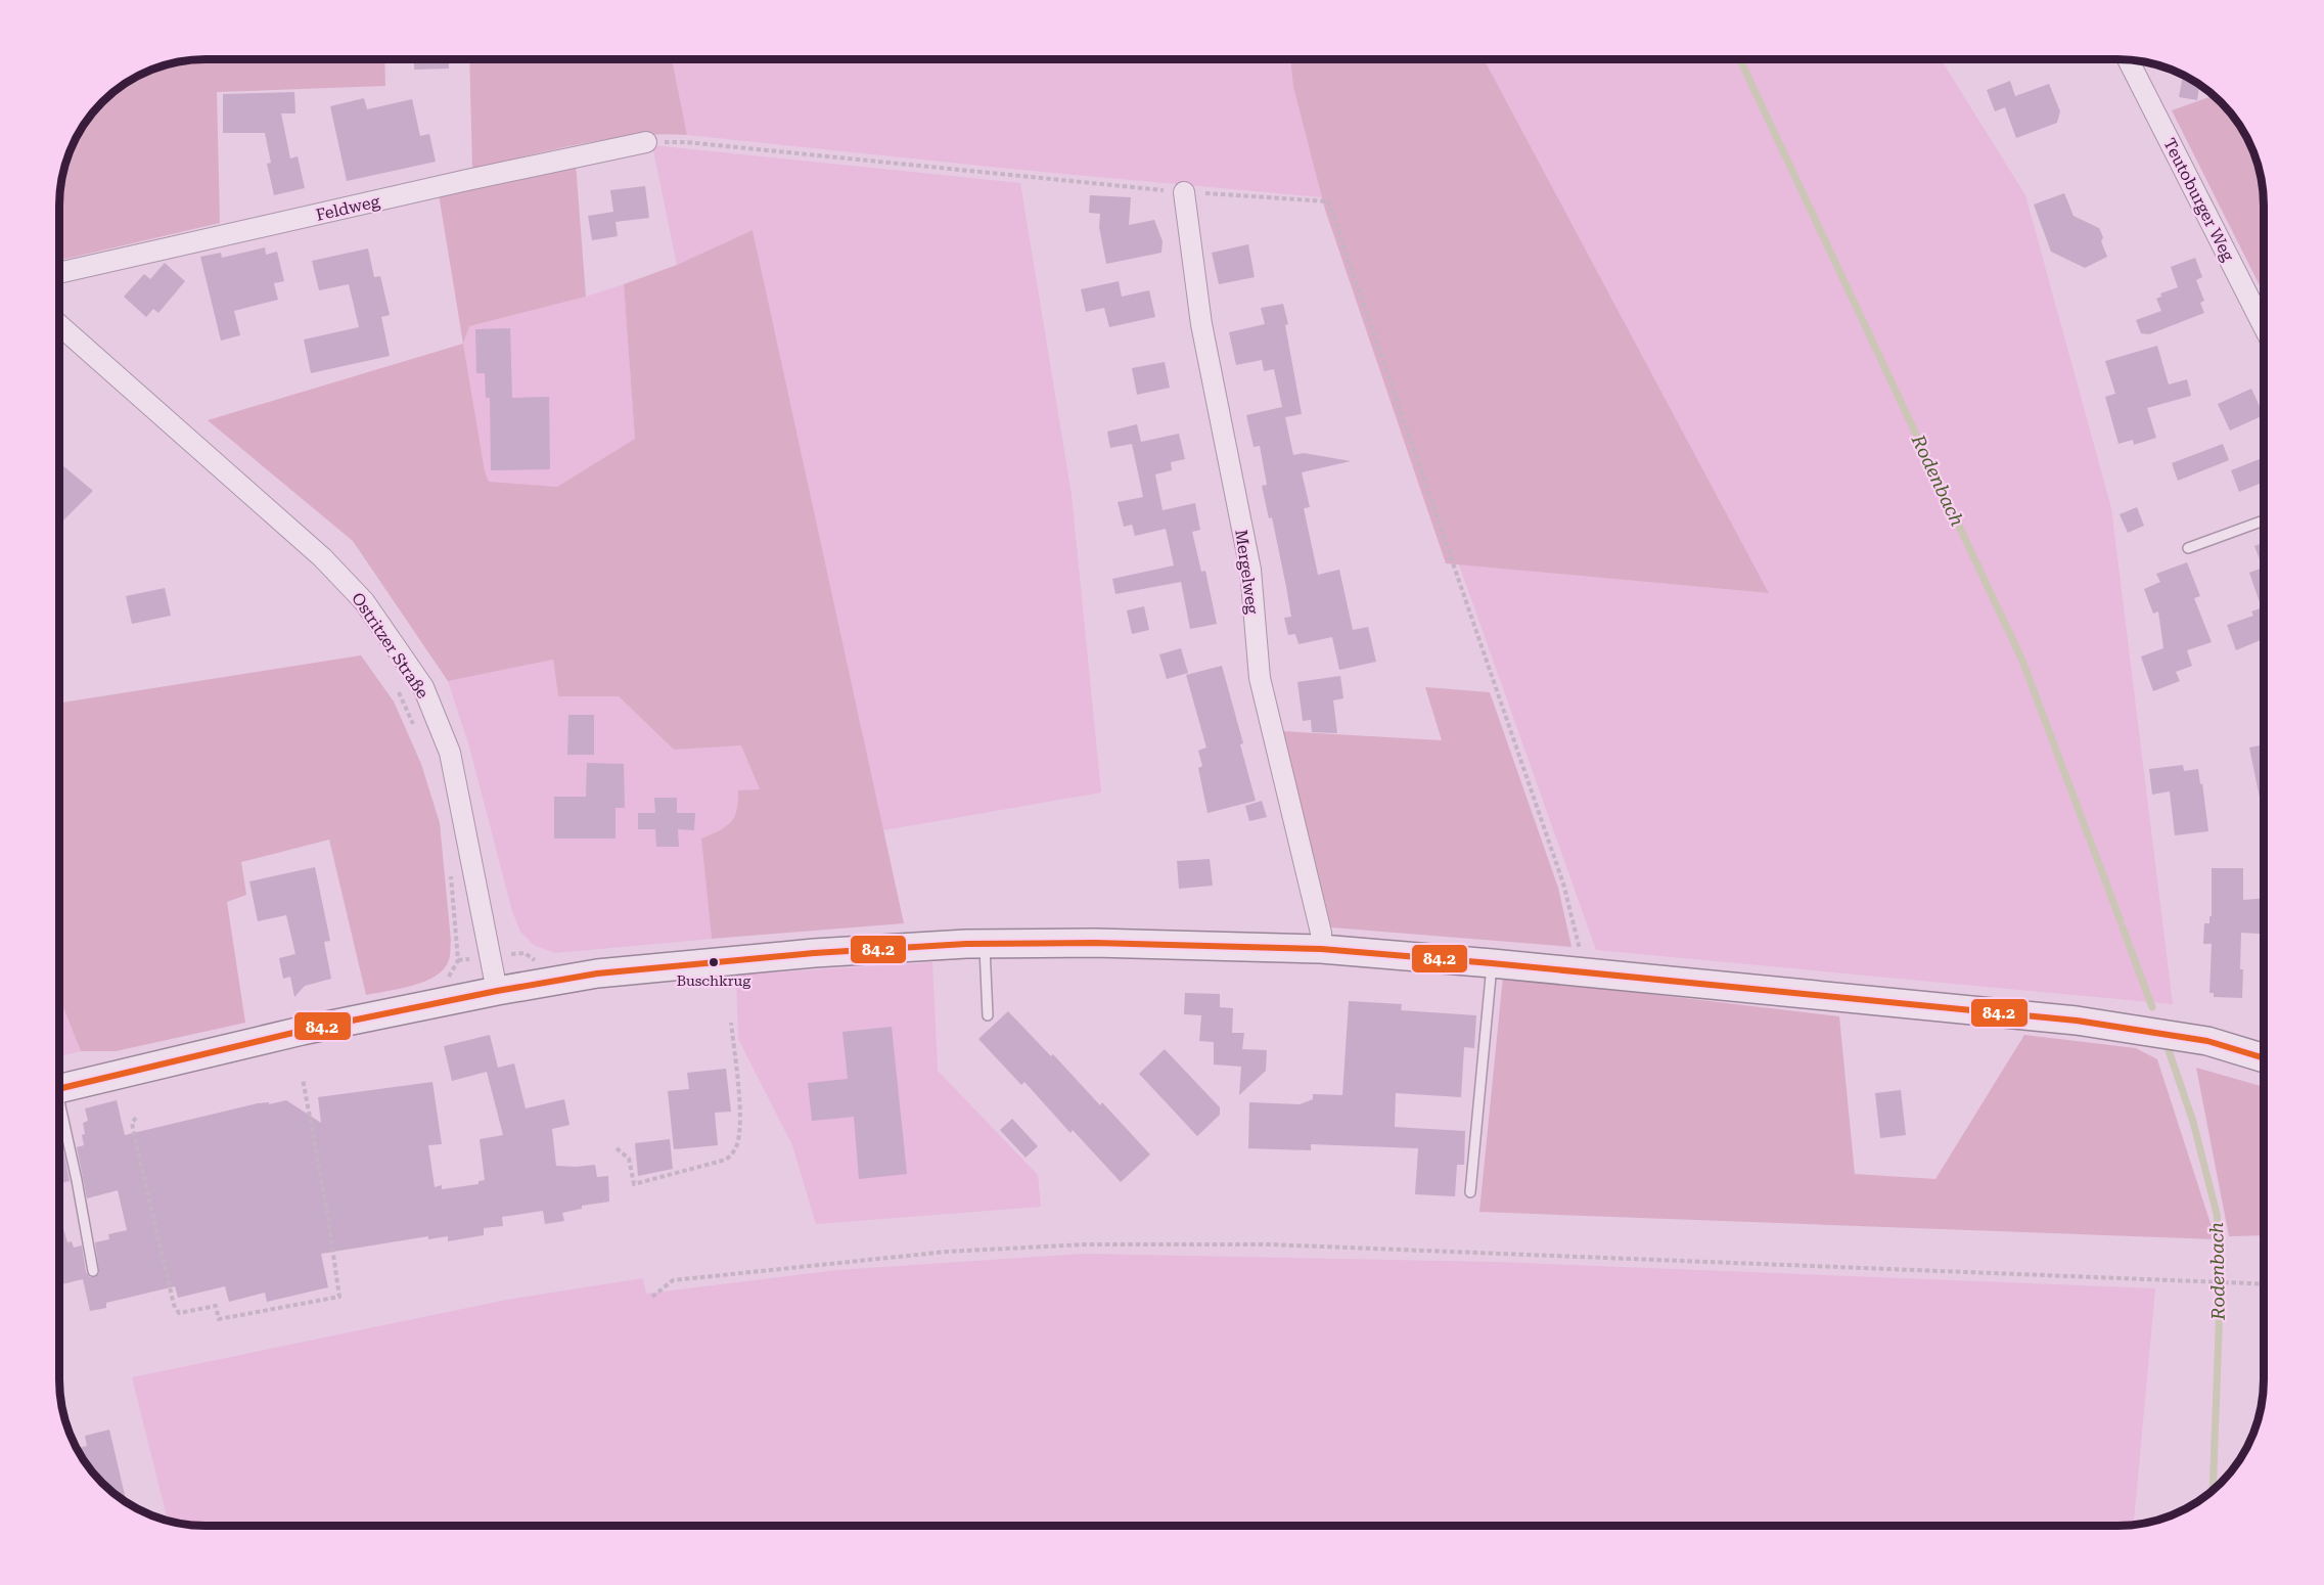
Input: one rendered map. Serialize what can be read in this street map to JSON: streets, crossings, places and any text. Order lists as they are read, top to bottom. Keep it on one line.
{"streets":{"street":["Teutoburger Weg","Feldweg","Mergelweg","Ostritzer Straße"]},"water":["Rodenbach"],"places":["Buschkrug"],"lines":["transit line 84.2"]}
